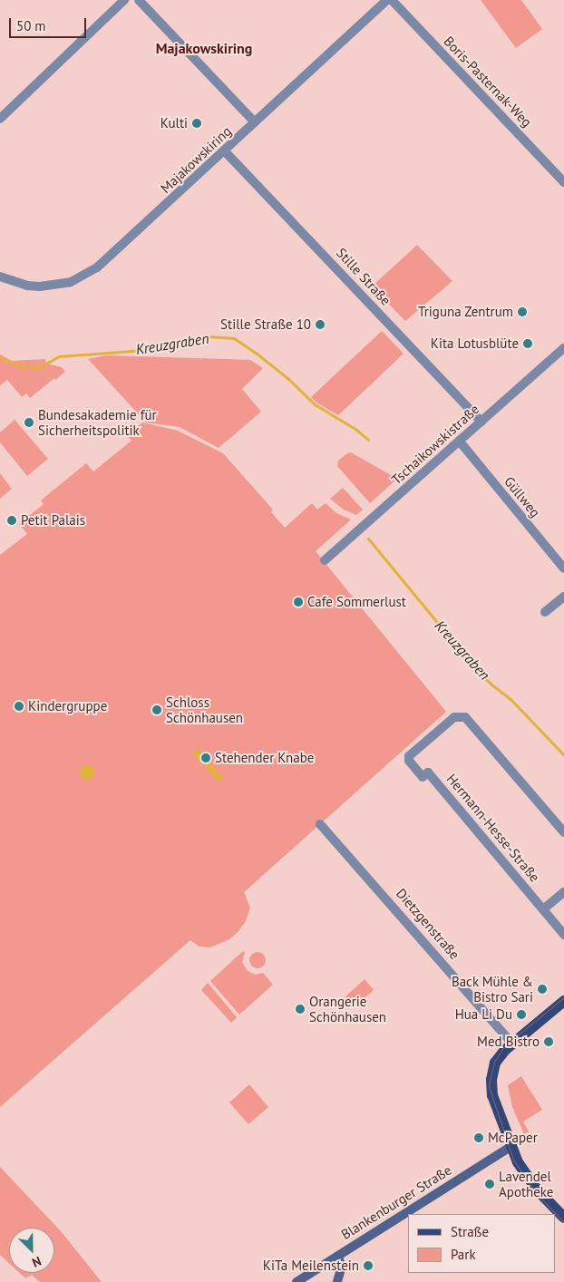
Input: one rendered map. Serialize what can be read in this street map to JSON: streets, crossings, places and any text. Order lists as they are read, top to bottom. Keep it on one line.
{"streets":{"main road":["Blankenburger Straße"],"street":["Boris-Pasternak-Weg","Majakowskiring","Stille Straße","Tschaikowskistraße","Güllweg","Hermann-Hesse-Straße","Dietzgenstraße"]},"crossings":[["Majakowskiring","Stille Straße"],["Stille Straße","Tschaikowskistraße"],["Tschaikowskistraße","Güllweg"]],"districts":["Majakowskiring"],"water":["Kreuzgraben"],"places":["Kulti","Triguna Zentrum","Stille Straße 10","Kita Lotusblüte","Bundesakademie für Sicherheitspolitik","Petit Palais","Cafe Sommerlust","Kindergruppe","Schloss Schönhausen","Stehender Knabe","Back Mühle & Bistro Sari","Orangerie Schönhausen","Hua Li Du","Med Bistro","McPaper","Lavendel Apotheke","KiTa Meilenstein"],"legend":["Straße","Park"],"scale_bar":"50 m","north":"bottom right"}
